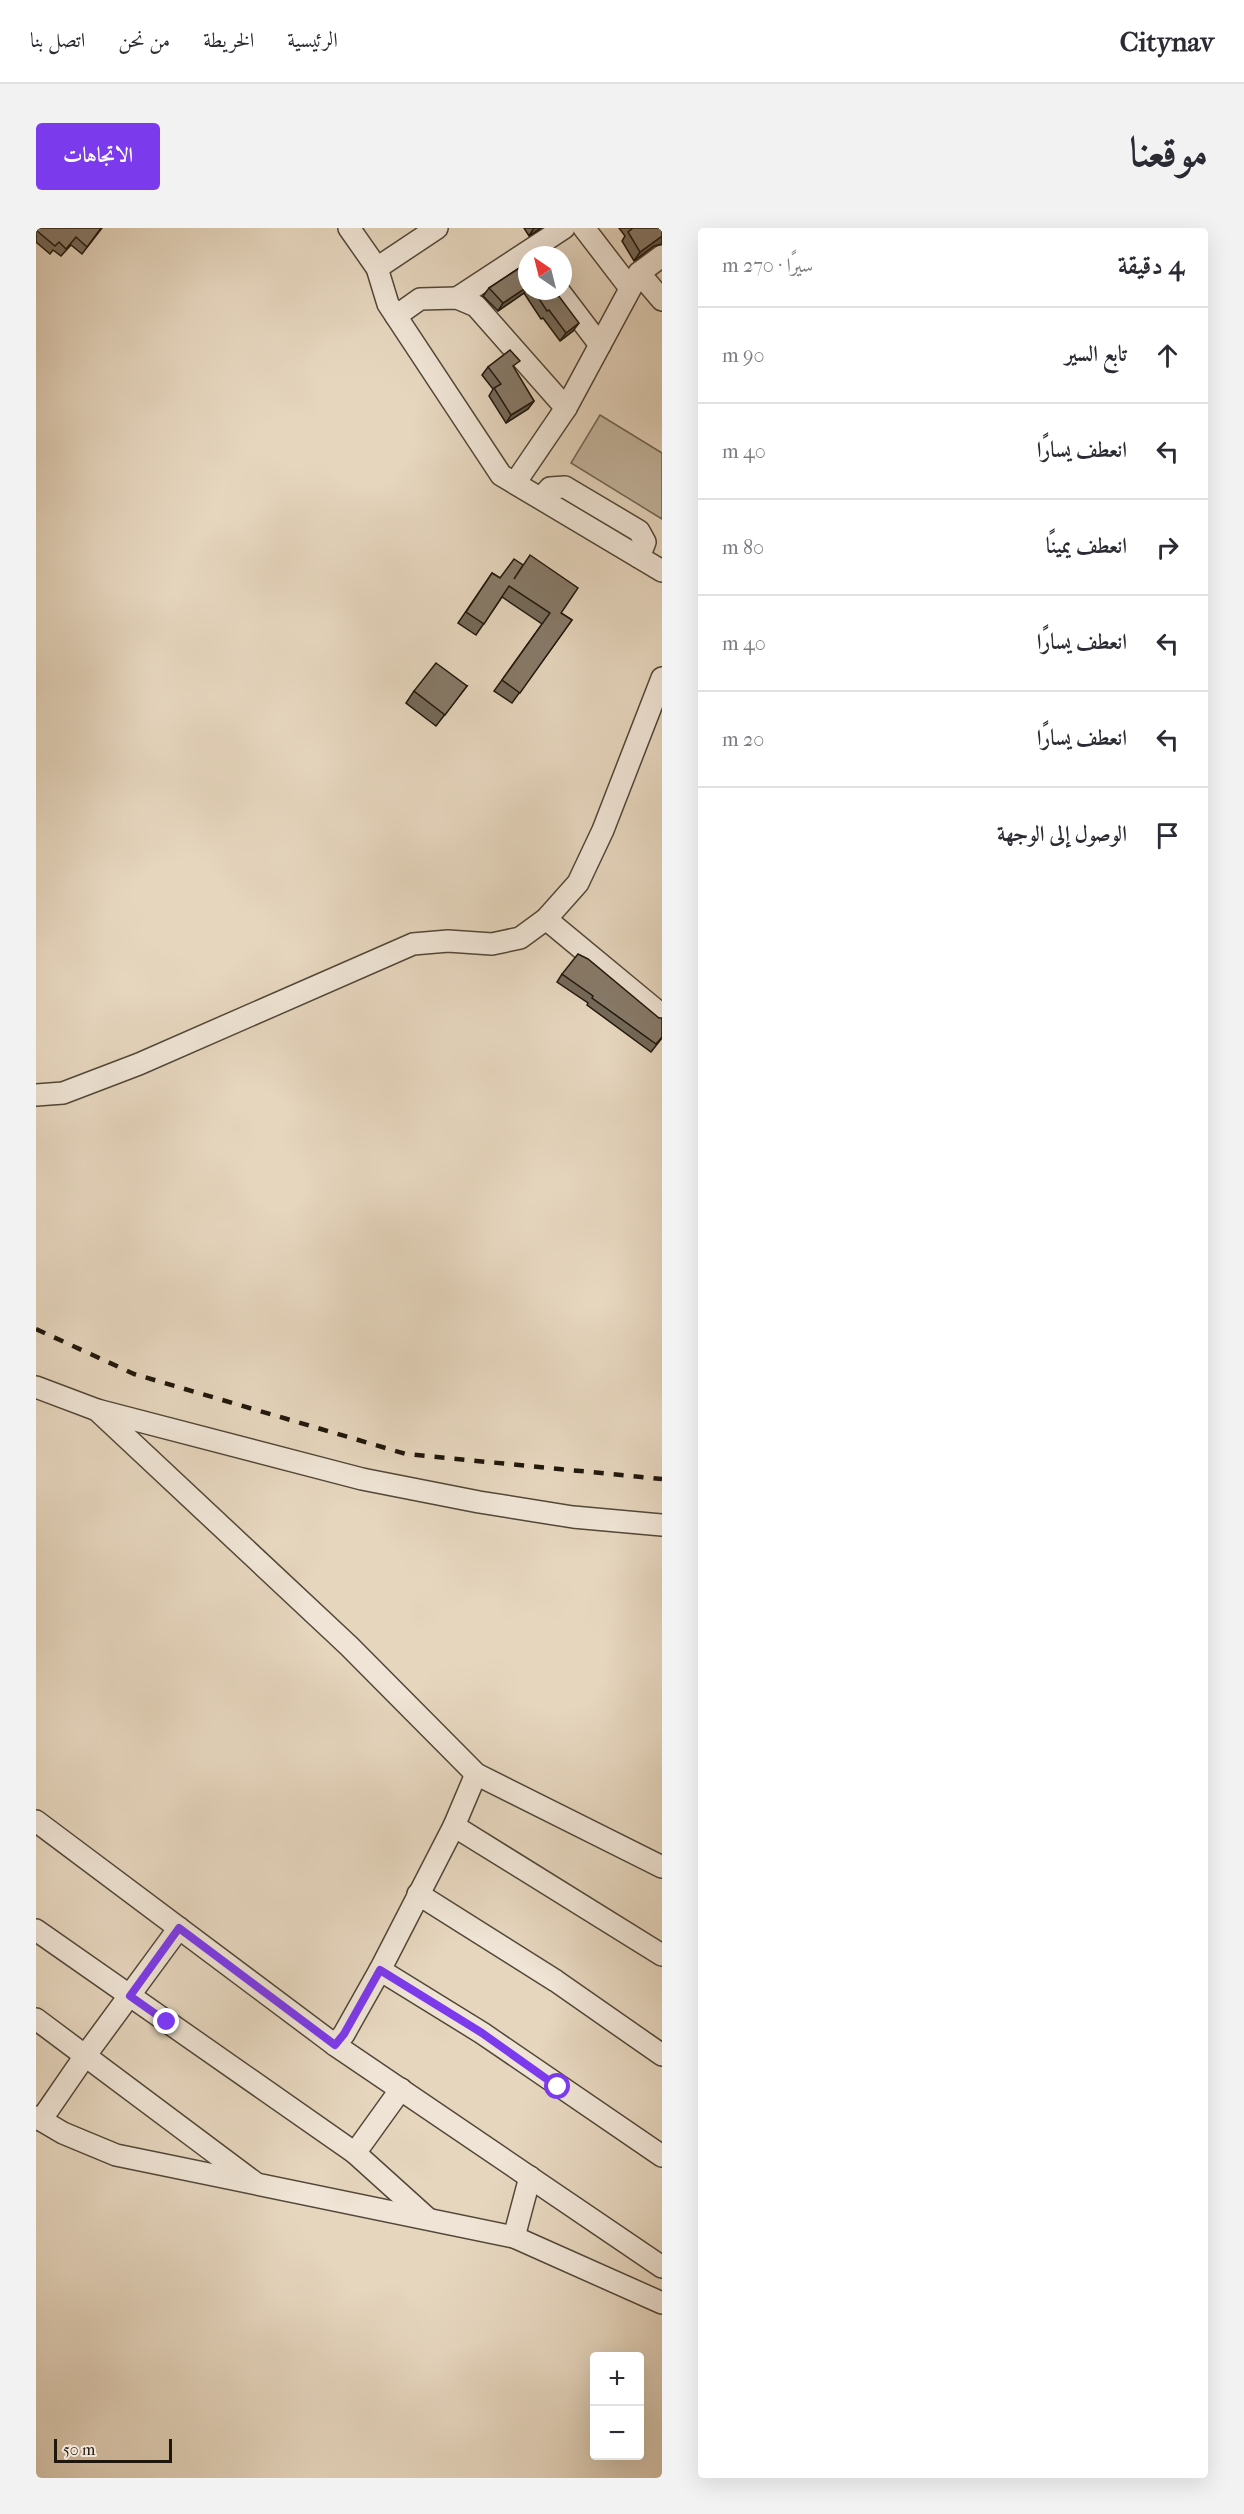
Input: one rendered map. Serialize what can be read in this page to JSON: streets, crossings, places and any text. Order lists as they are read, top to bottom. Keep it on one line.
{"scale_bar":"50 m","north":"top left","page":{"header":"Citynav","nav":["الرئيسية","الخريطة","من نحن","اتصل بنا"],"title":"موقعنا","buttons":"الاتجاهات","heading":["4 دقيقة","سيرًا · 270 m"],"list":[["تابع السير","90 m"],["انعطف يسارًا","40 m"],["انعطف يمينًا","80 m"],["انعطف يسارًا","40 m"],["انعطف يسارًا","20 m"],"الوصول إلى الوجهة"],"map_buttons":["+","−"],"scale":"50 m"}}
